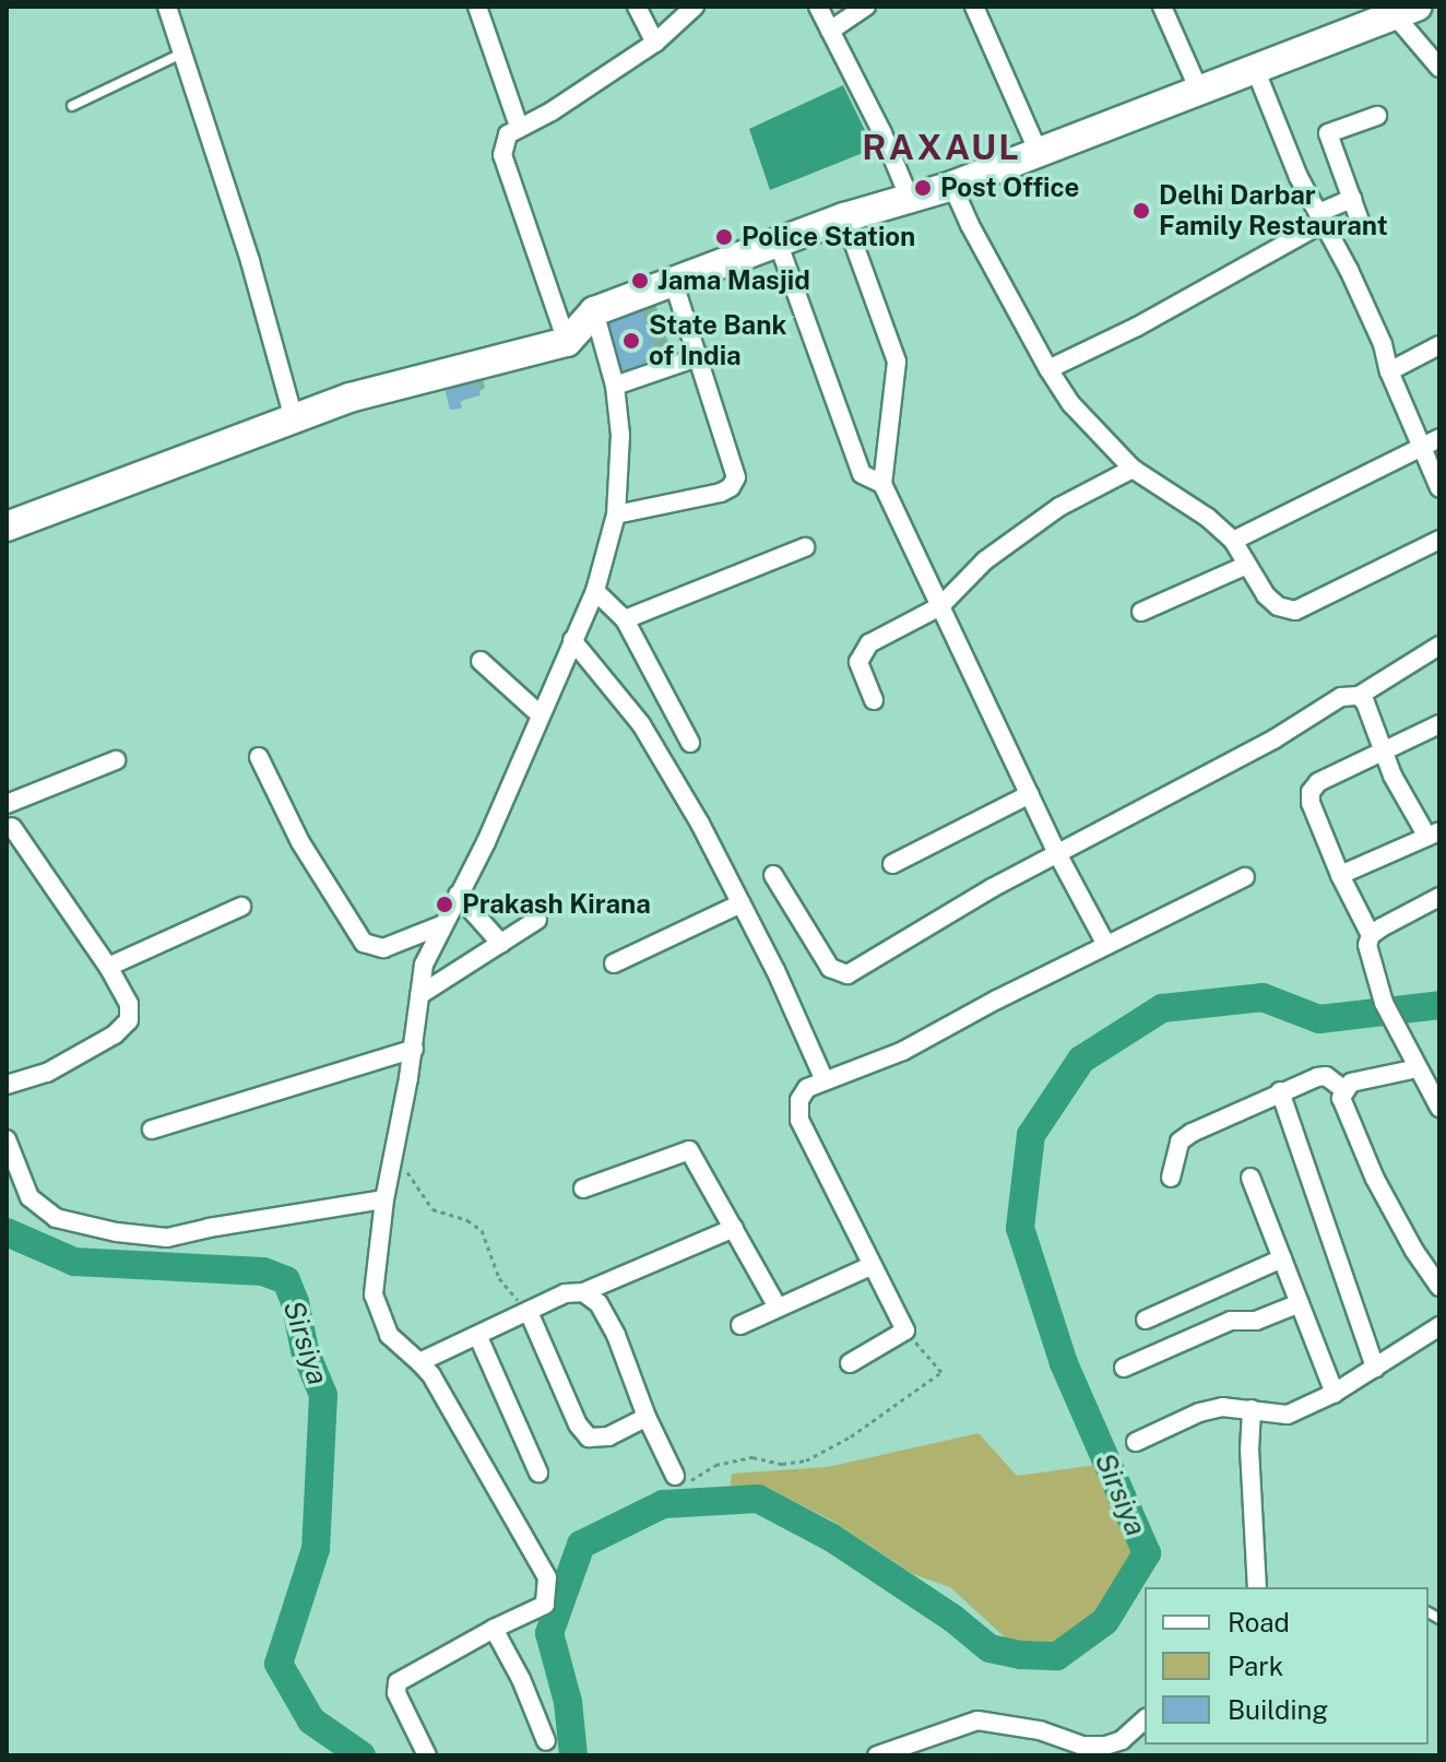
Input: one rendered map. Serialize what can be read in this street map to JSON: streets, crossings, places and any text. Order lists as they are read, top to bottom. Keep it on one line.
{"districts":["RAXAUL"],"water":["Sirsiya"],"places":["Post Office","Delhi Darbar Family Restaurant","Police Station","Jama Masjid","State Bank of India","Prakash Kirana"],"legend":["Road","Park","Building"]}
